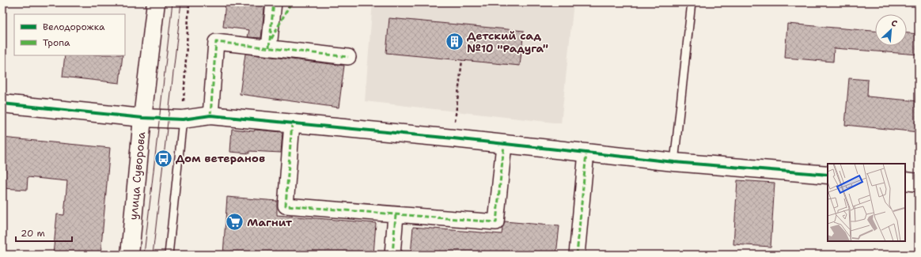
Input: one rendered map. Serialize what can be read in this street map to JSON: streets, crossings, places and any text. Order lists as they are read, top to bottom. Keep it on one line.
{"streets":{"street":["улица Суворова"]},"places":{"building":["Детский сад №10 \"Радуга\""],"bus stop":["Дом ветеранов"],"supermarket":["Магнит"]},"legend":["Велодорожка","Тропа"],"scale_bar":"20 m","north":"top right"}
